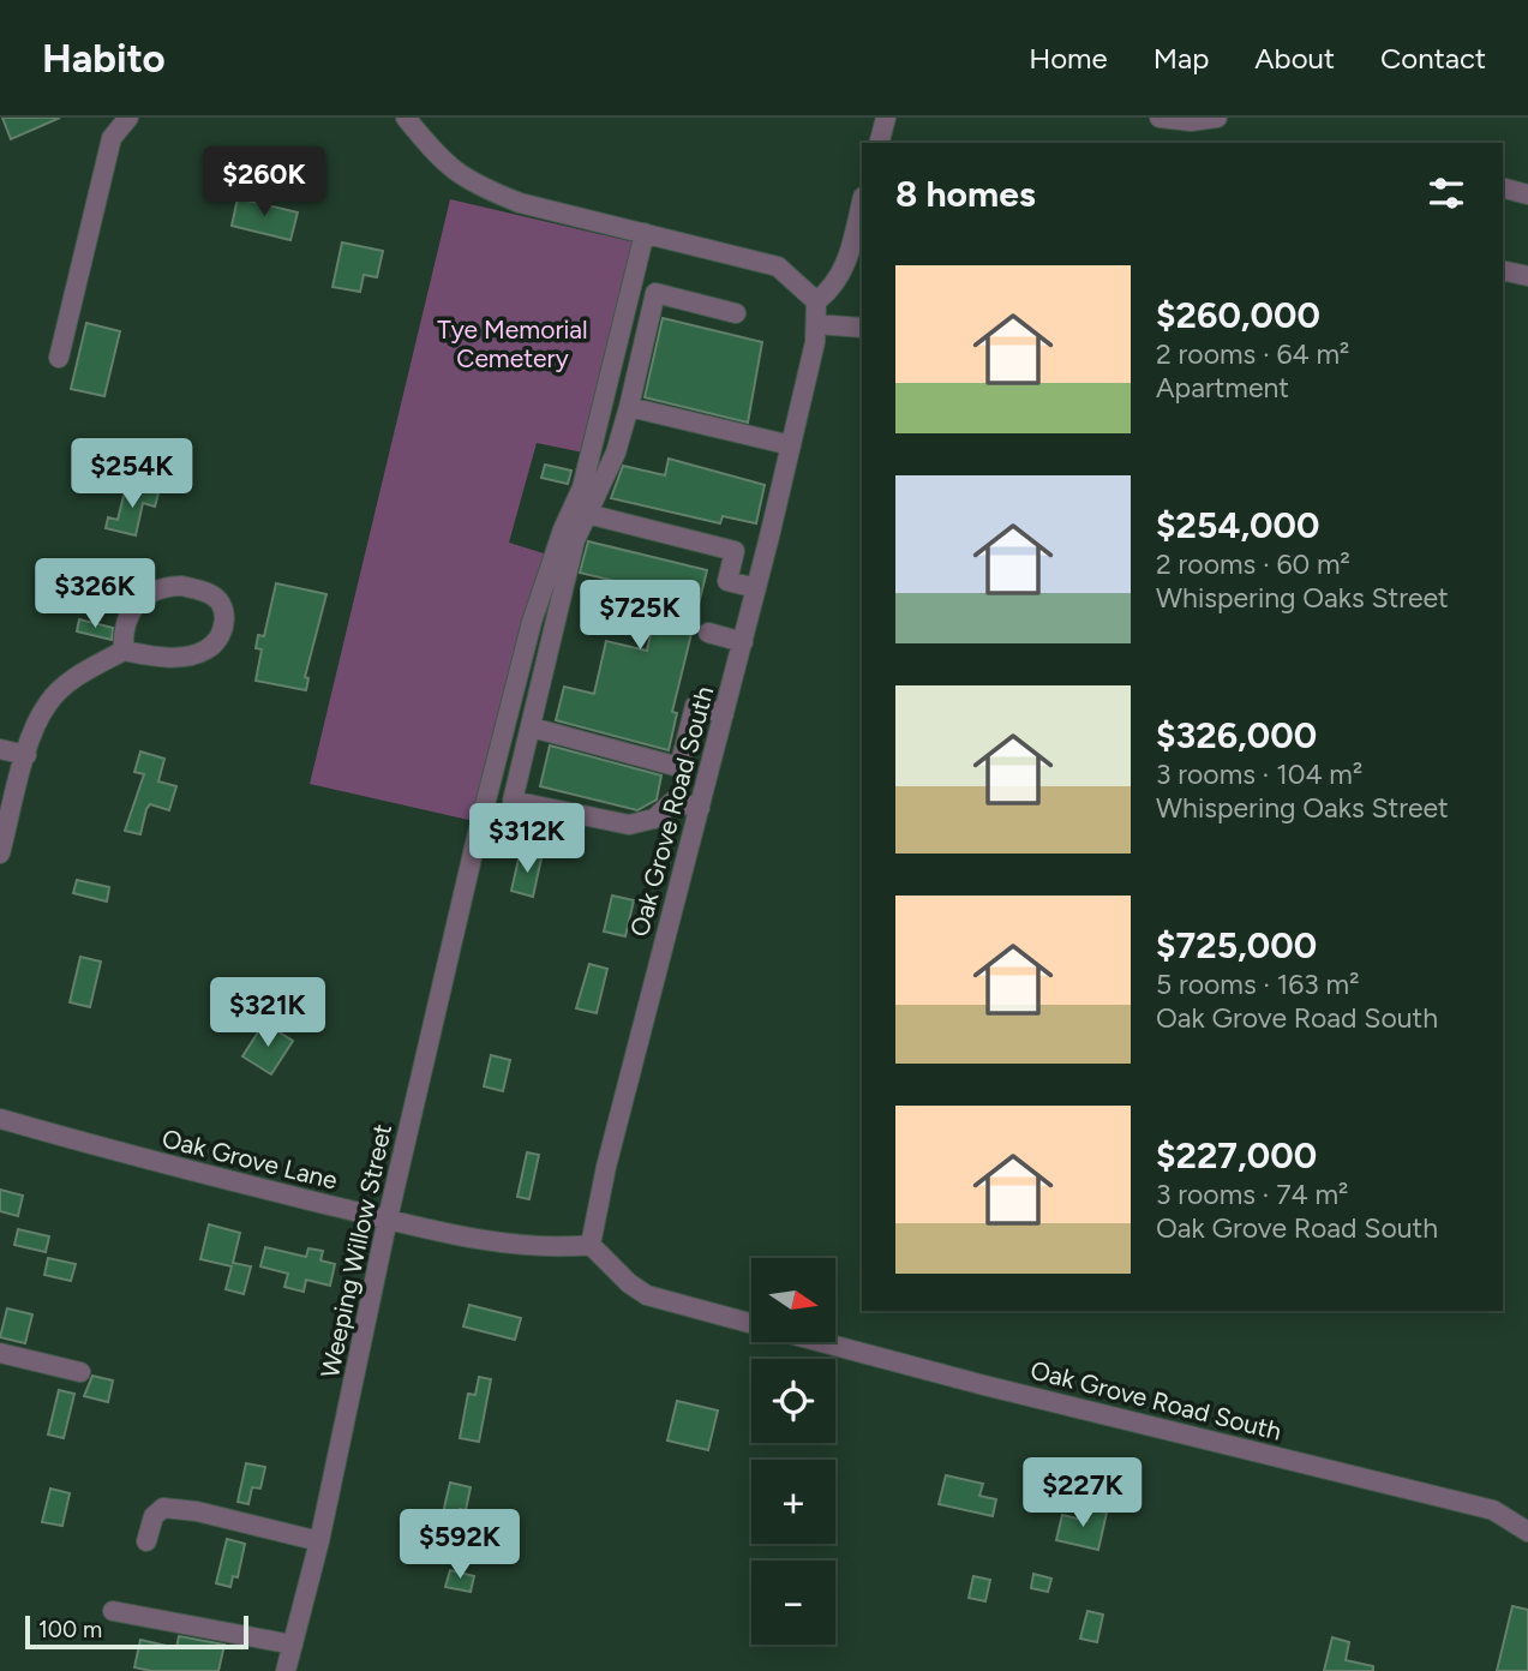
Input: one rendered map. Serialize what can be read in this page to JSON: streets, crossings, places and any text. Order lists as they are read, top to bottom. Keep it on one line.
{"streets":{"street":["Oak Grove Road South","Oak Grove Lane","Weeping Willow Street"]},"crossings":[["Oak Grove Road South","Oak Grove Lane"],["Oak Grove Lane","Weeping Willow Street"]],"parks":["Tye Memorial Cemetery"],"scale_bar":"100 m","north":"right","page":{"header":"Habito","nav":["Home","Map","About","Contact"],"heading":"8 homes","price":["$260K","$254K","$326K","$725K","$312K","$321K","$227K","$592K"],"list":[{"name":"$260,000","note":"2 rooms · 64 m² · Apartment"},{"name":"$254,000","note":"2 rooms · 60 m² · Whispering Oaks Street"},{"name":"$326,000","note":"3 rooms · 104 m² · Whispering Oaks Street"},{"name":"$725,000","note":"5 rooms · 163 m² · Oak Grove Road South"},{"name":"$227,000","note":"3 rooms · 74 m² · Oak Grove Road South"}],"map_buttons":["+","−"],"scale":"100 m"}}
